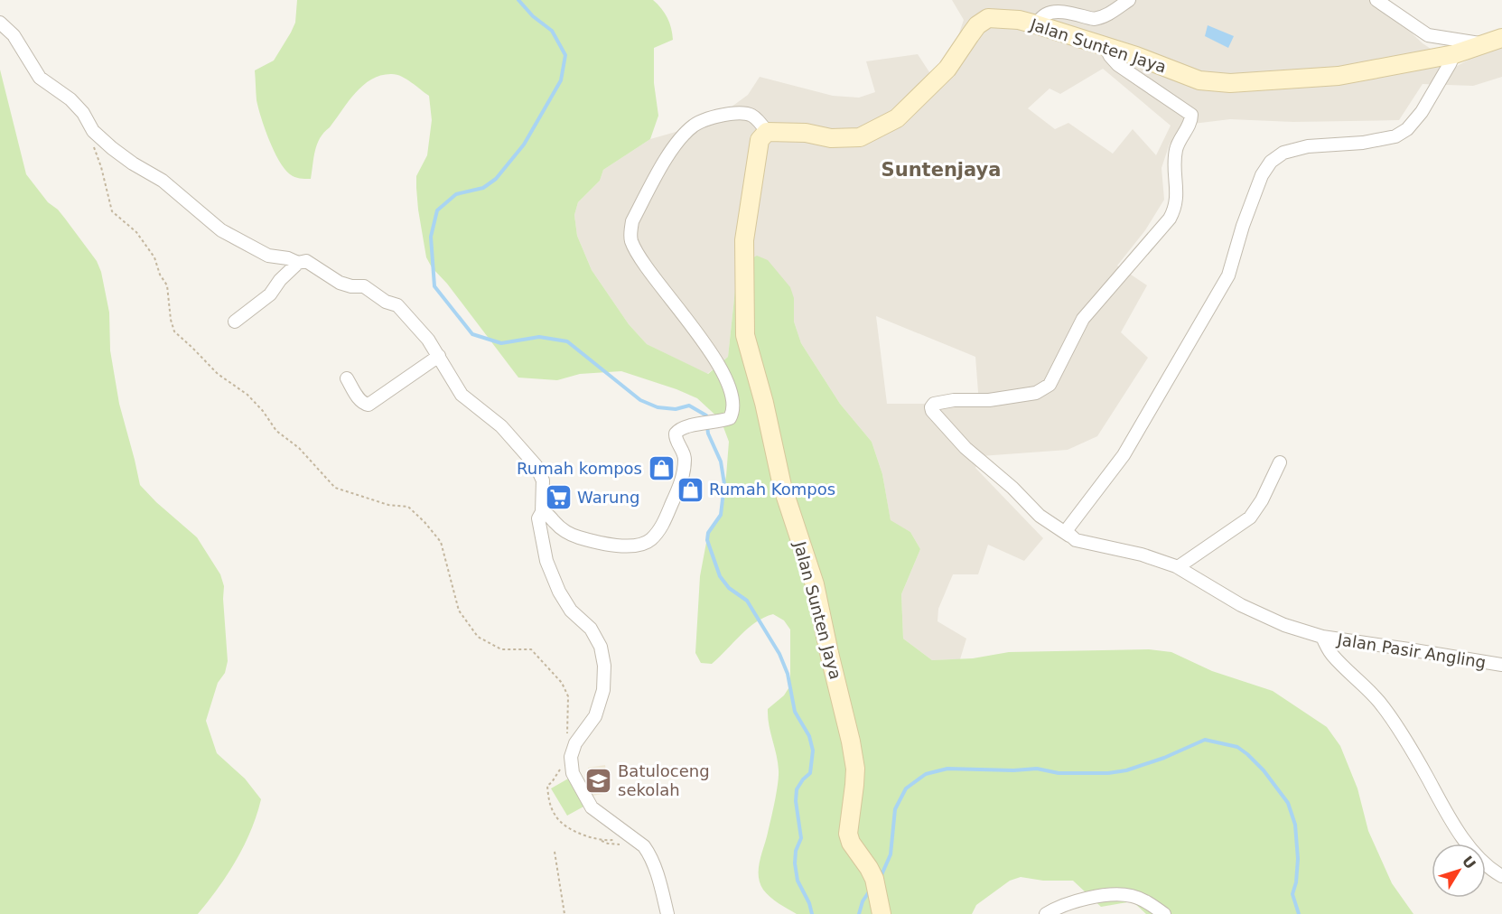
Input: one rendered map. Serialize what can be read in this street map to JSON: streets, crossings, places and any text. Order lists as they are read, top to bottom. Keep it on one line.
{"streets":{"main road":["Jalan Sunten Jaya"],"street":["Jalan Pasir Angling"]},"crossings":[["Jalan Sunten Jaya","Jalan Pasir Angling"]],"districts":["Suntenjaya"],"places":{"shop":["Rumah kompos","Rumah Kompos"],"supermarket":["Warung"],"school or university":["Batuloceng sekolah"]},"north":"top right"}
